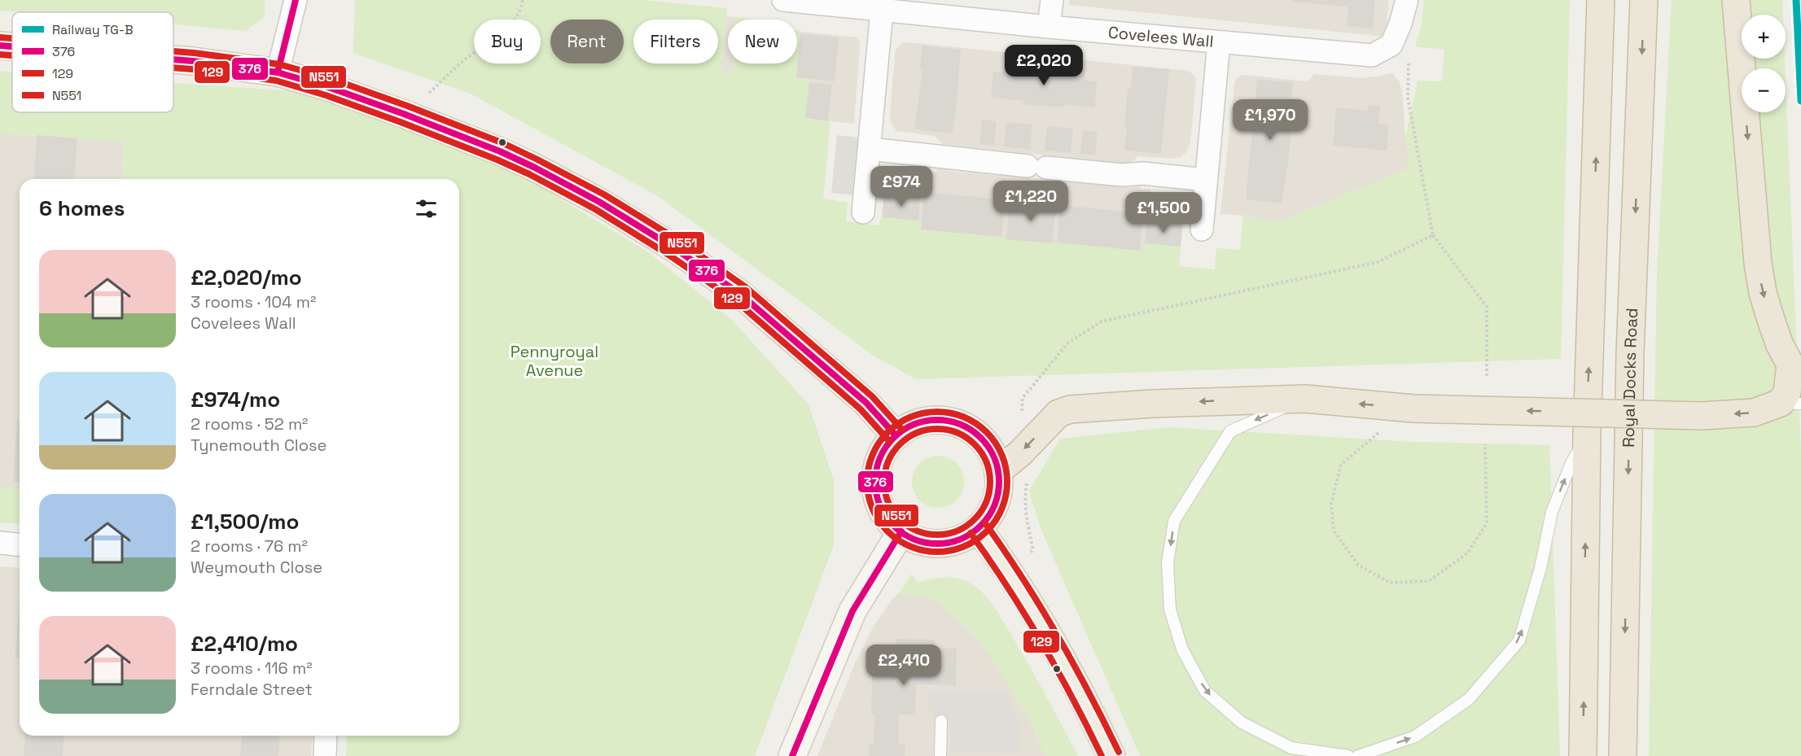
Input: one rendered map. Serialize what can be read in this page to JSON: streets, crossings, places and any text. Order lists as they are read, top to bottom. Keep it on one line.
{"streets":{"highway":["Royal Docks Road"],"street":["Covelees Wall"]},"parks":["Pennyroyal Avenue"],"lines":["rail line TG-B","transit line 376","transit line N551","transit line 129"],"legend":["Railway TG-B","376","129","N551"],"page":{"map_buttons":["+","−"],"chip":["Buy","Rent","Filters","New"],"price":["£2,020","£1,970","£974","£1,220","£1,500","£2,410"],"heading":"6 homes","list":[{"name":"£2,020/mo","note":"3 rooms · 104 m² · Covelees Wall"},{"name":"£974/mo","note":"2 rooms · 52 m² · Tynemouth Close"},{"name":"£1,500/mo","note":"2 rooms · 76 m² · Weymouth Close"},{"name":"£2,410/mo","note":"3 rooms · 116 m² · Ferndale Street"}]}}
